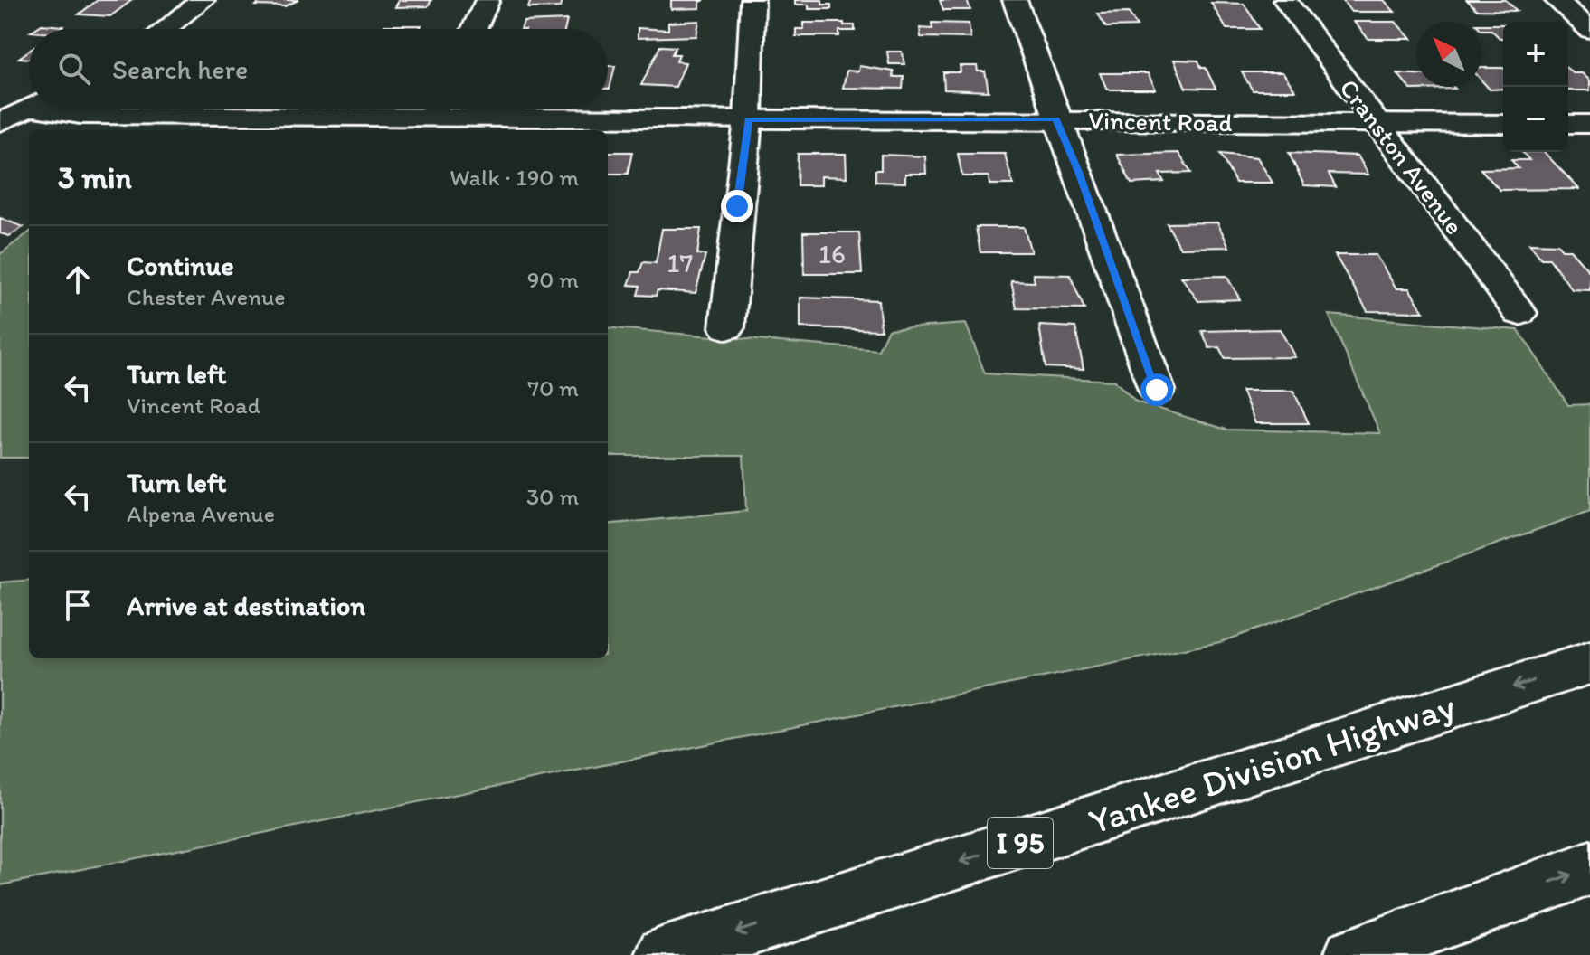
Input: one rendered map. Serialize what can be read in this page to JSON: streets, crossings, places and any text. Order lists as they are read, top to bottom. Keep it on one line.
{"streets":{"main road":["Vincent Road","Cranston Avenue","Yankee Division Highway","I 95"]},"crossings":[["Vincent Road","Cranston Avenue"]],"house_numbers":["16","17"],"north":"top left","page":{"map_buttons":["+","−"],"search":"Search here","heading":["3 min","Walk · 190 m"],"list":[["Continue","Chester Avenue","90 m"],["Turn left","Vincent Road","70 m"],["Turn left","Alpena Avenue","30 m"],"Arrive at destination"]}}
